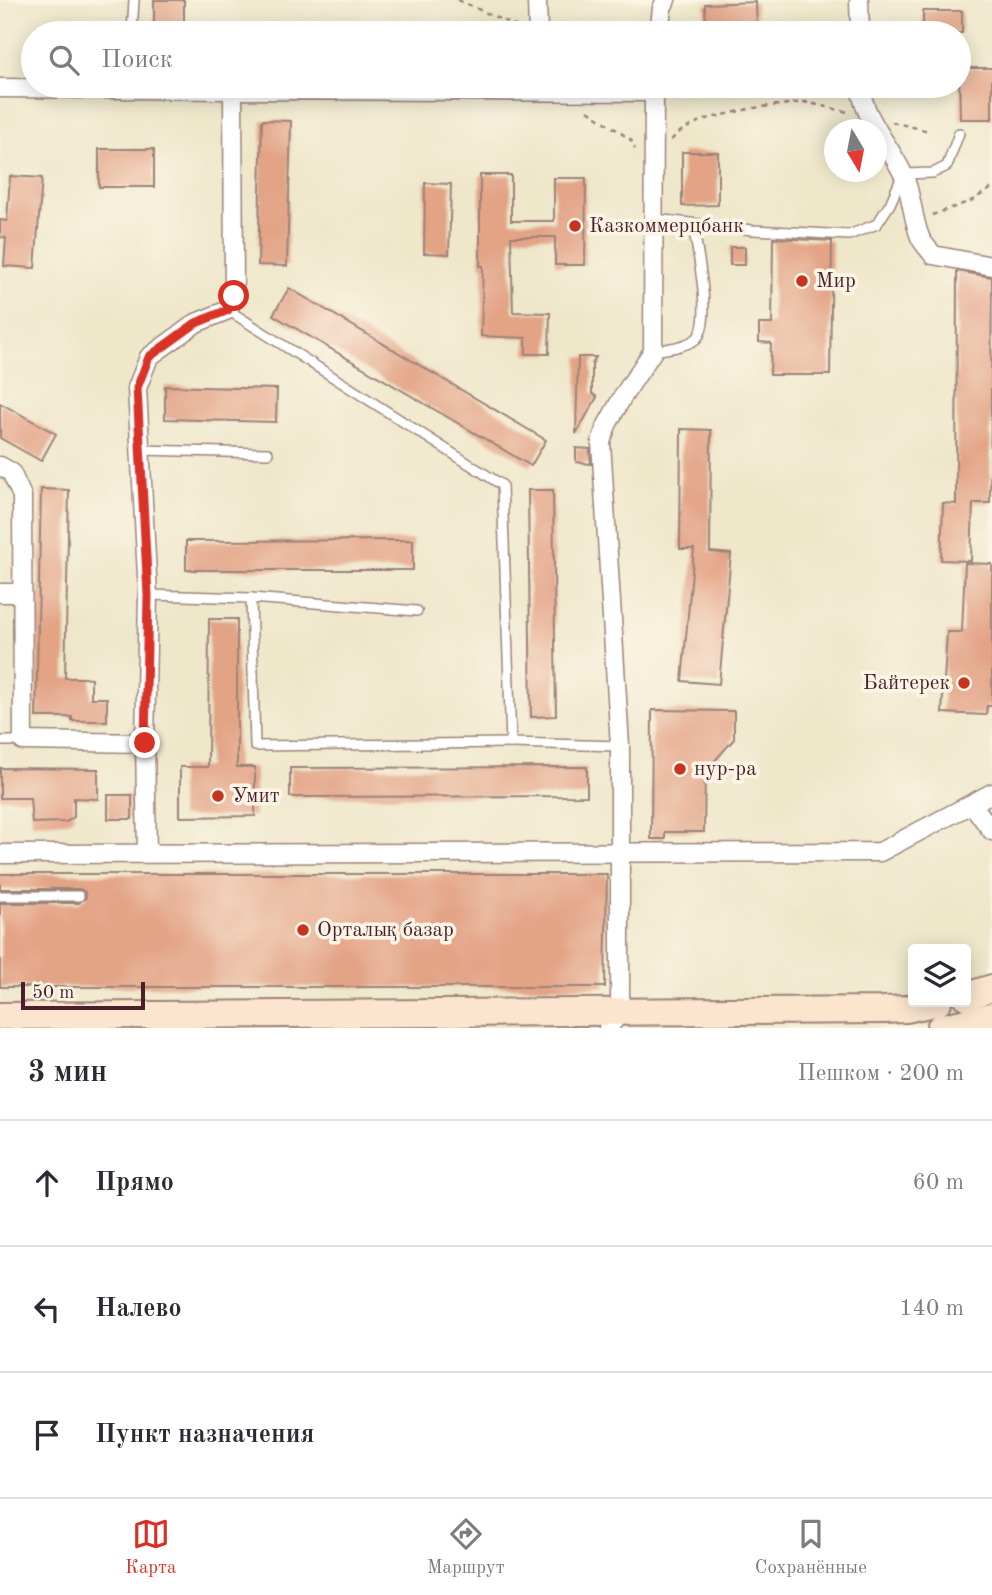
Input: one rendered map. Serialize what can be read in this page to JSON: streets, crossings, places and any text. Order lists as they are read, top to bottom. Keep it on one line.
{"places":["Казкоммерцбанк","Мир","Байтерек","нур-ра","Умит","Орталық базар"],"scale_bar":"50 m","north":"bottom","page":{"search":"Поиск","scale":"50 m","heading":["3 мин","Пешком · 200 m"],"list":[["Прямо","60 m"],["Налево","140 m"],"Пункт назначения"],"nav":["Карта","Маршрут","Сохранённые"]}}
